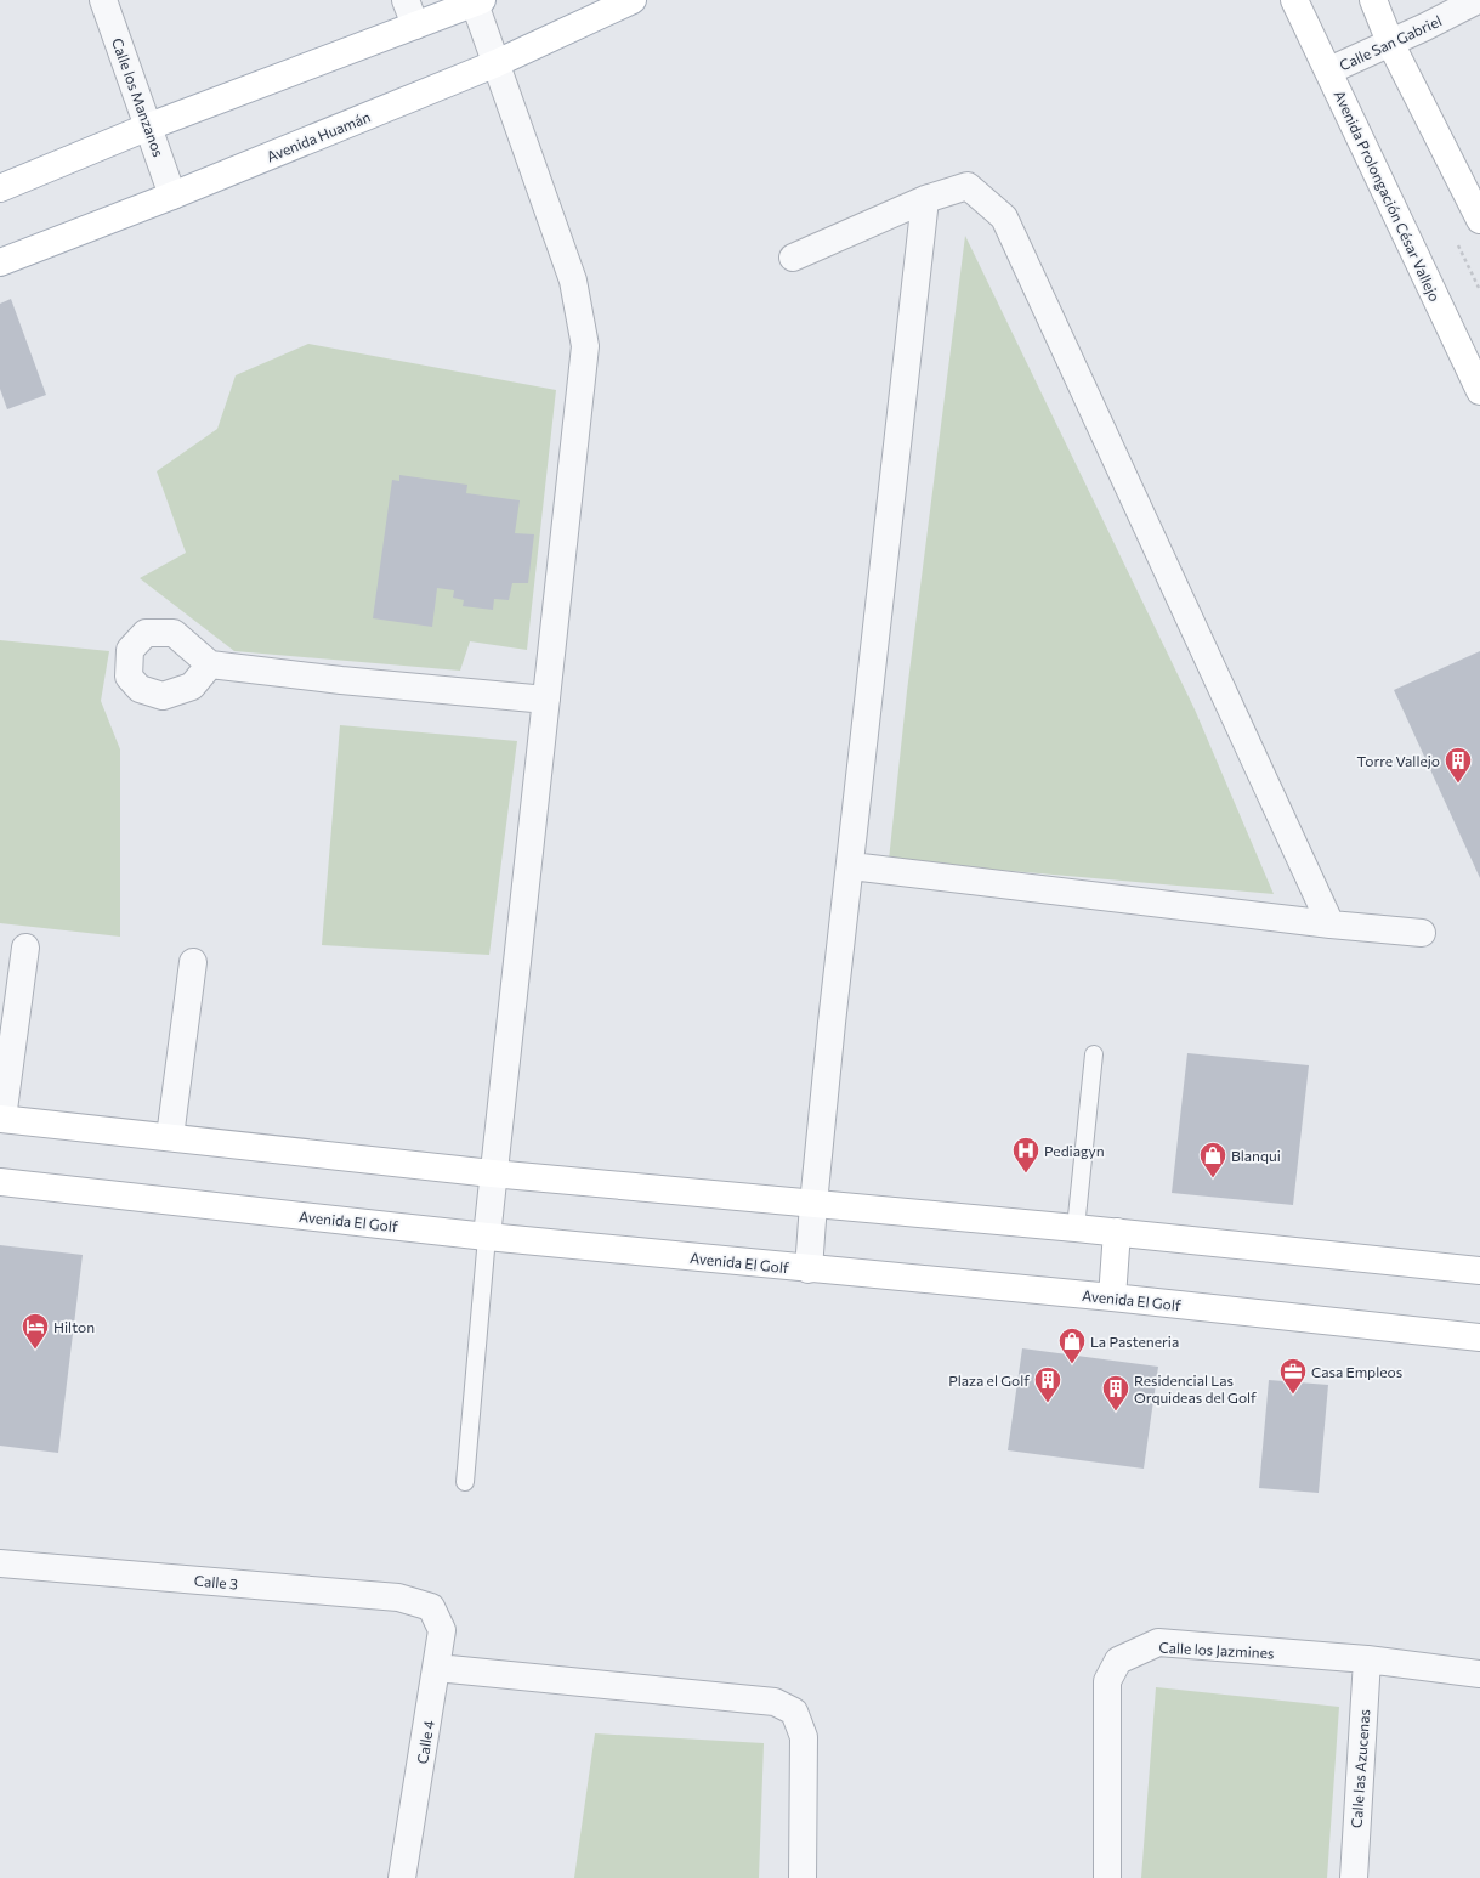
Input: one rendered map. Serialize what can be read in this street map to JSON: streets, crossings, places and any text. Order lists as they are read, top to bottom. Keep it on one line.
{"streets":{"main road":["Avenida Huamán","Avenida Prolongación César Vallejo","Avenida El Golf"],"street":["Calle San Gabriel","Calle los Manzanos","Calle 3","Calle los Jazmines","Calle 4","Calle las Azucenas"]},"crossings":[["Calle San Gabriel","Avenida Prolongación César Vallejo"],["Calle los Manzanos","Avenida Huamán"],["Calle 3","Calle 4"],["Calle los Jazmines","Calle las Azucenas"]],"places":{"building":["Torre Vallejo","Plaza el Golf","Residencial Las Orquideas del Golf"],"hospital":["Pediagyn"],"shop":["Blanqui","La Pasteneria"],"hotel":["Hilton"],"office":["Casa Empleos"]}}
